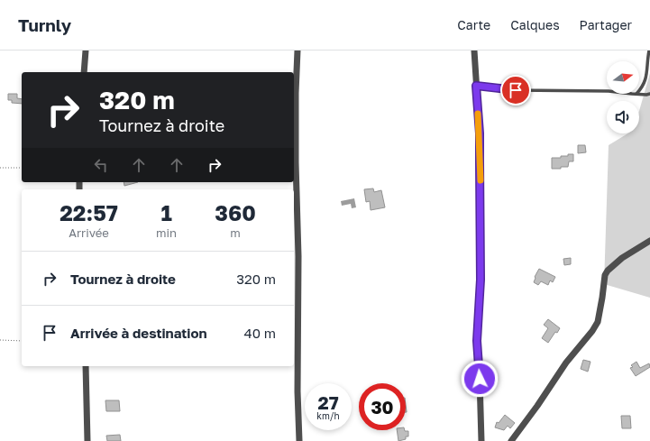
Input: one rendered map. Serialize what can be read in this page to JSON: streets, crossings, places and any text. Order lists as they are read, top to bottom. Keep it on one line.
{"north":"right","page":{"header":"Turnly","nav":["Carte","Calques","Partager"],"turn":["320 m","Tournez à droite"],"eta":["22:57","Arrivée","1","min","360","m"],"list":[{"name":"Tournez à droite","value":"320 m"},{"name":"Arrivée à destination","value":"40 m"}],"speed":"27 km/h","limit":"30"}}
